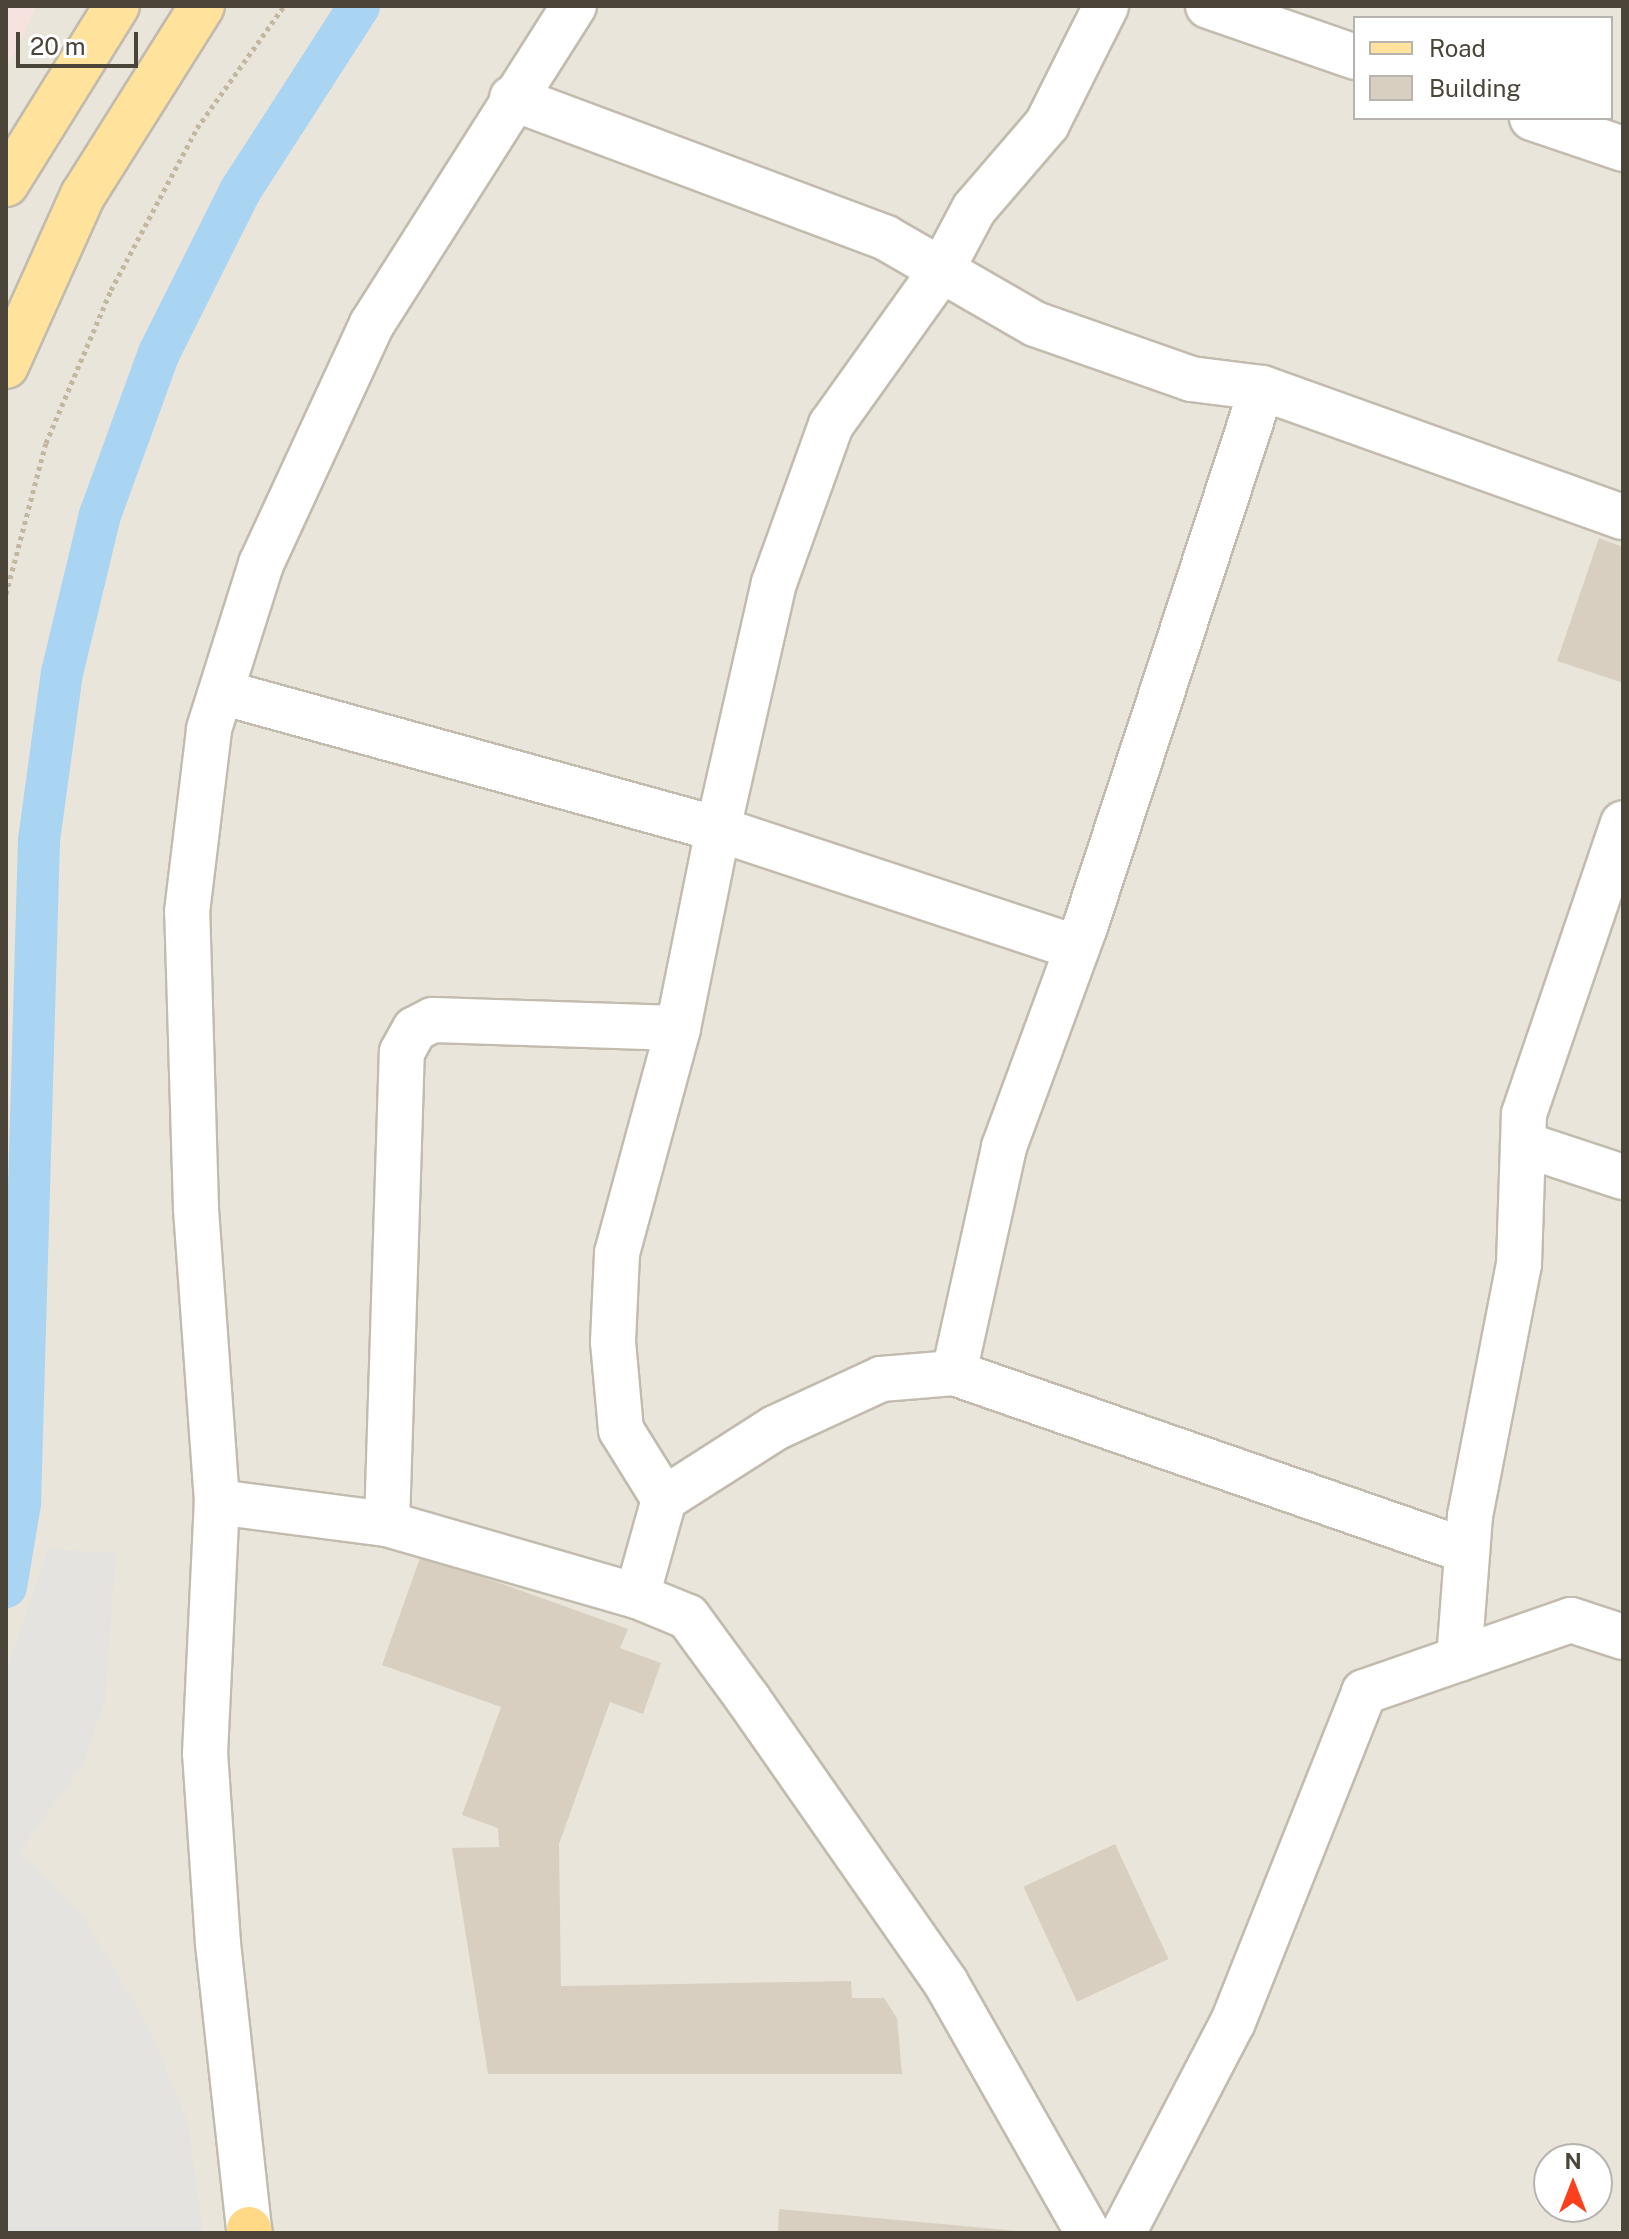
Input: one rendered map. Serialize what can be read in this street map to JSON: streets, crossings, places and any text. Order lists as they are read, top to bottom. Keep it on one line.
{"legend":["Road","Building"],"scale_bar":"20 m","north":"top"}
